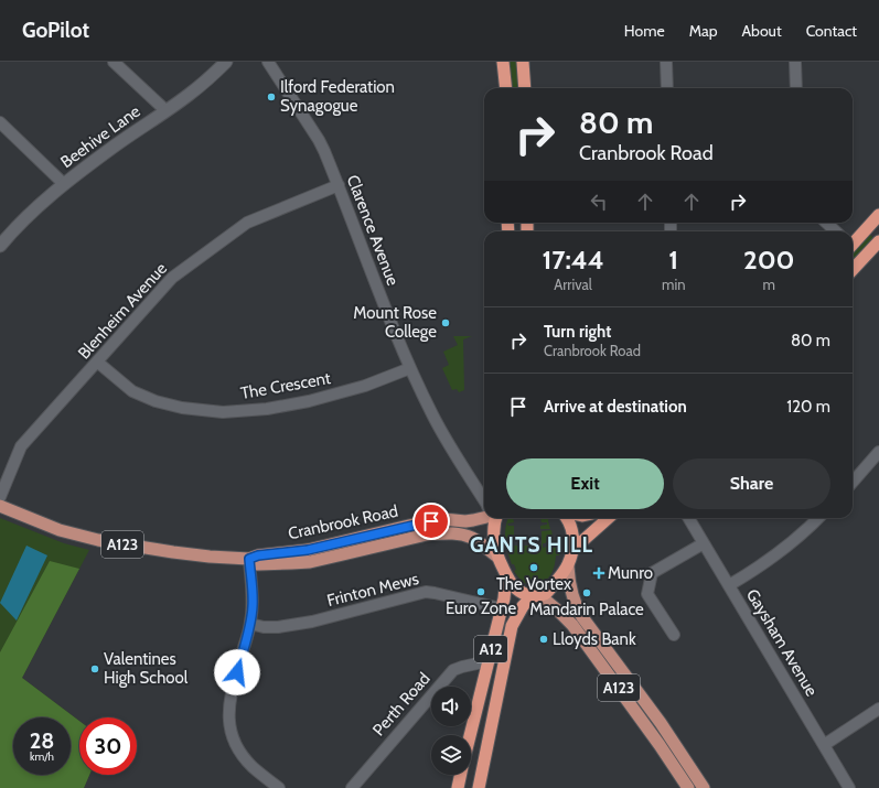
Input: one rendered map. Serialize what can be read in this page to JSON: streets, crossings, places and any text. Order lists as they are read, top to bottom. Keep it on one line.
{"streets":{"highway":["A123","A12"],"main road":["Beehive Lane","Cranbrook Road"],"street":["Clarence Avenue","Blenheim Avenue","The Crescent","Frinton Mews","Gaysham Avenue","Perth Road"]},"crossings":[["Clarence Avenue","Blenheim Avenue"],["Clarence Avenue","The Crescent"],["Blenheim Avenue","The Crescent"],["A123","A12"],["Frinton Mews","A12"],["A12","Perth Road"]],"districts":["GANTS HILL"],"places":{"other":["Ilford Federation Synagogue","Mount Rose College","The Vortex","Euro Zone","Mandarin Palace","Lloyds Bank","Valentines High School"],"health":["Munro"]},"page":{"header":"GoPilot","nav":["Home","Map","About","Contact"],"turn":["80 m","Cranbrook Road"],"eta":["17:44","Arrival","1","min","200","m"],"list":[{"name":"Turn right","note":"Cranbrook Road","value":"80 m"},{"name":"Arrive at destination","value":"120 m"}],"buttons":["Exit","Share"],"speed":"28 km/h","limit":"30"}}
